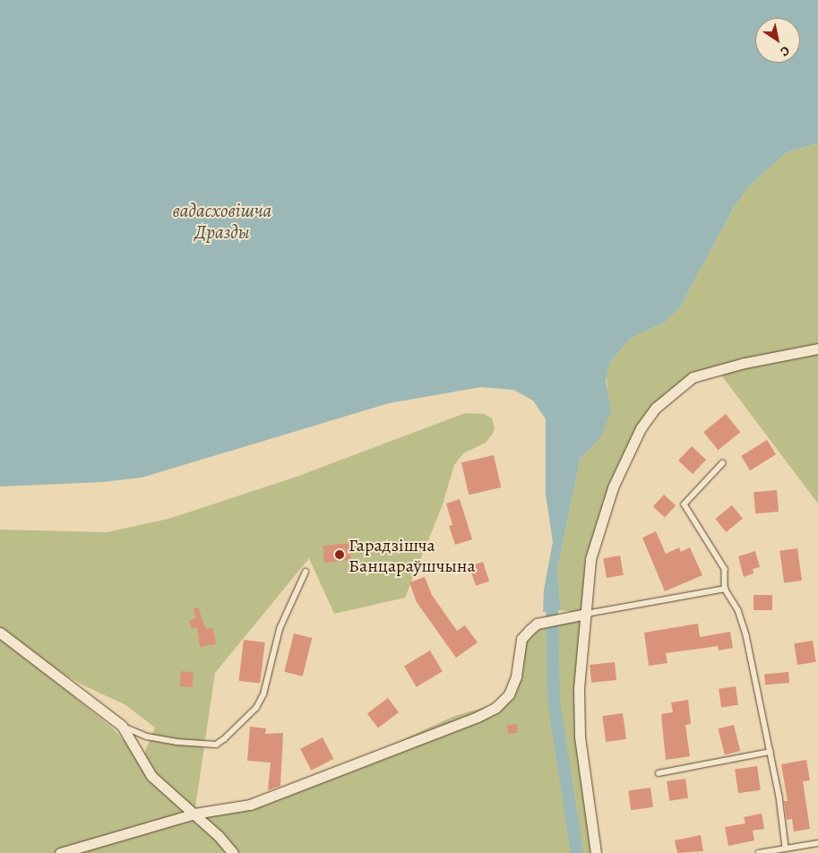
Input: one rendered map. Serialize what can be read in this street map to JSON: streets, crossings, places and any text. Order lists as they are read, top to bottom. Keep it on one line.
{"water":["вадасховішча Дразды"],"places":["Гарадзішча Банцараўшчына"],"north":"bottom right"}
